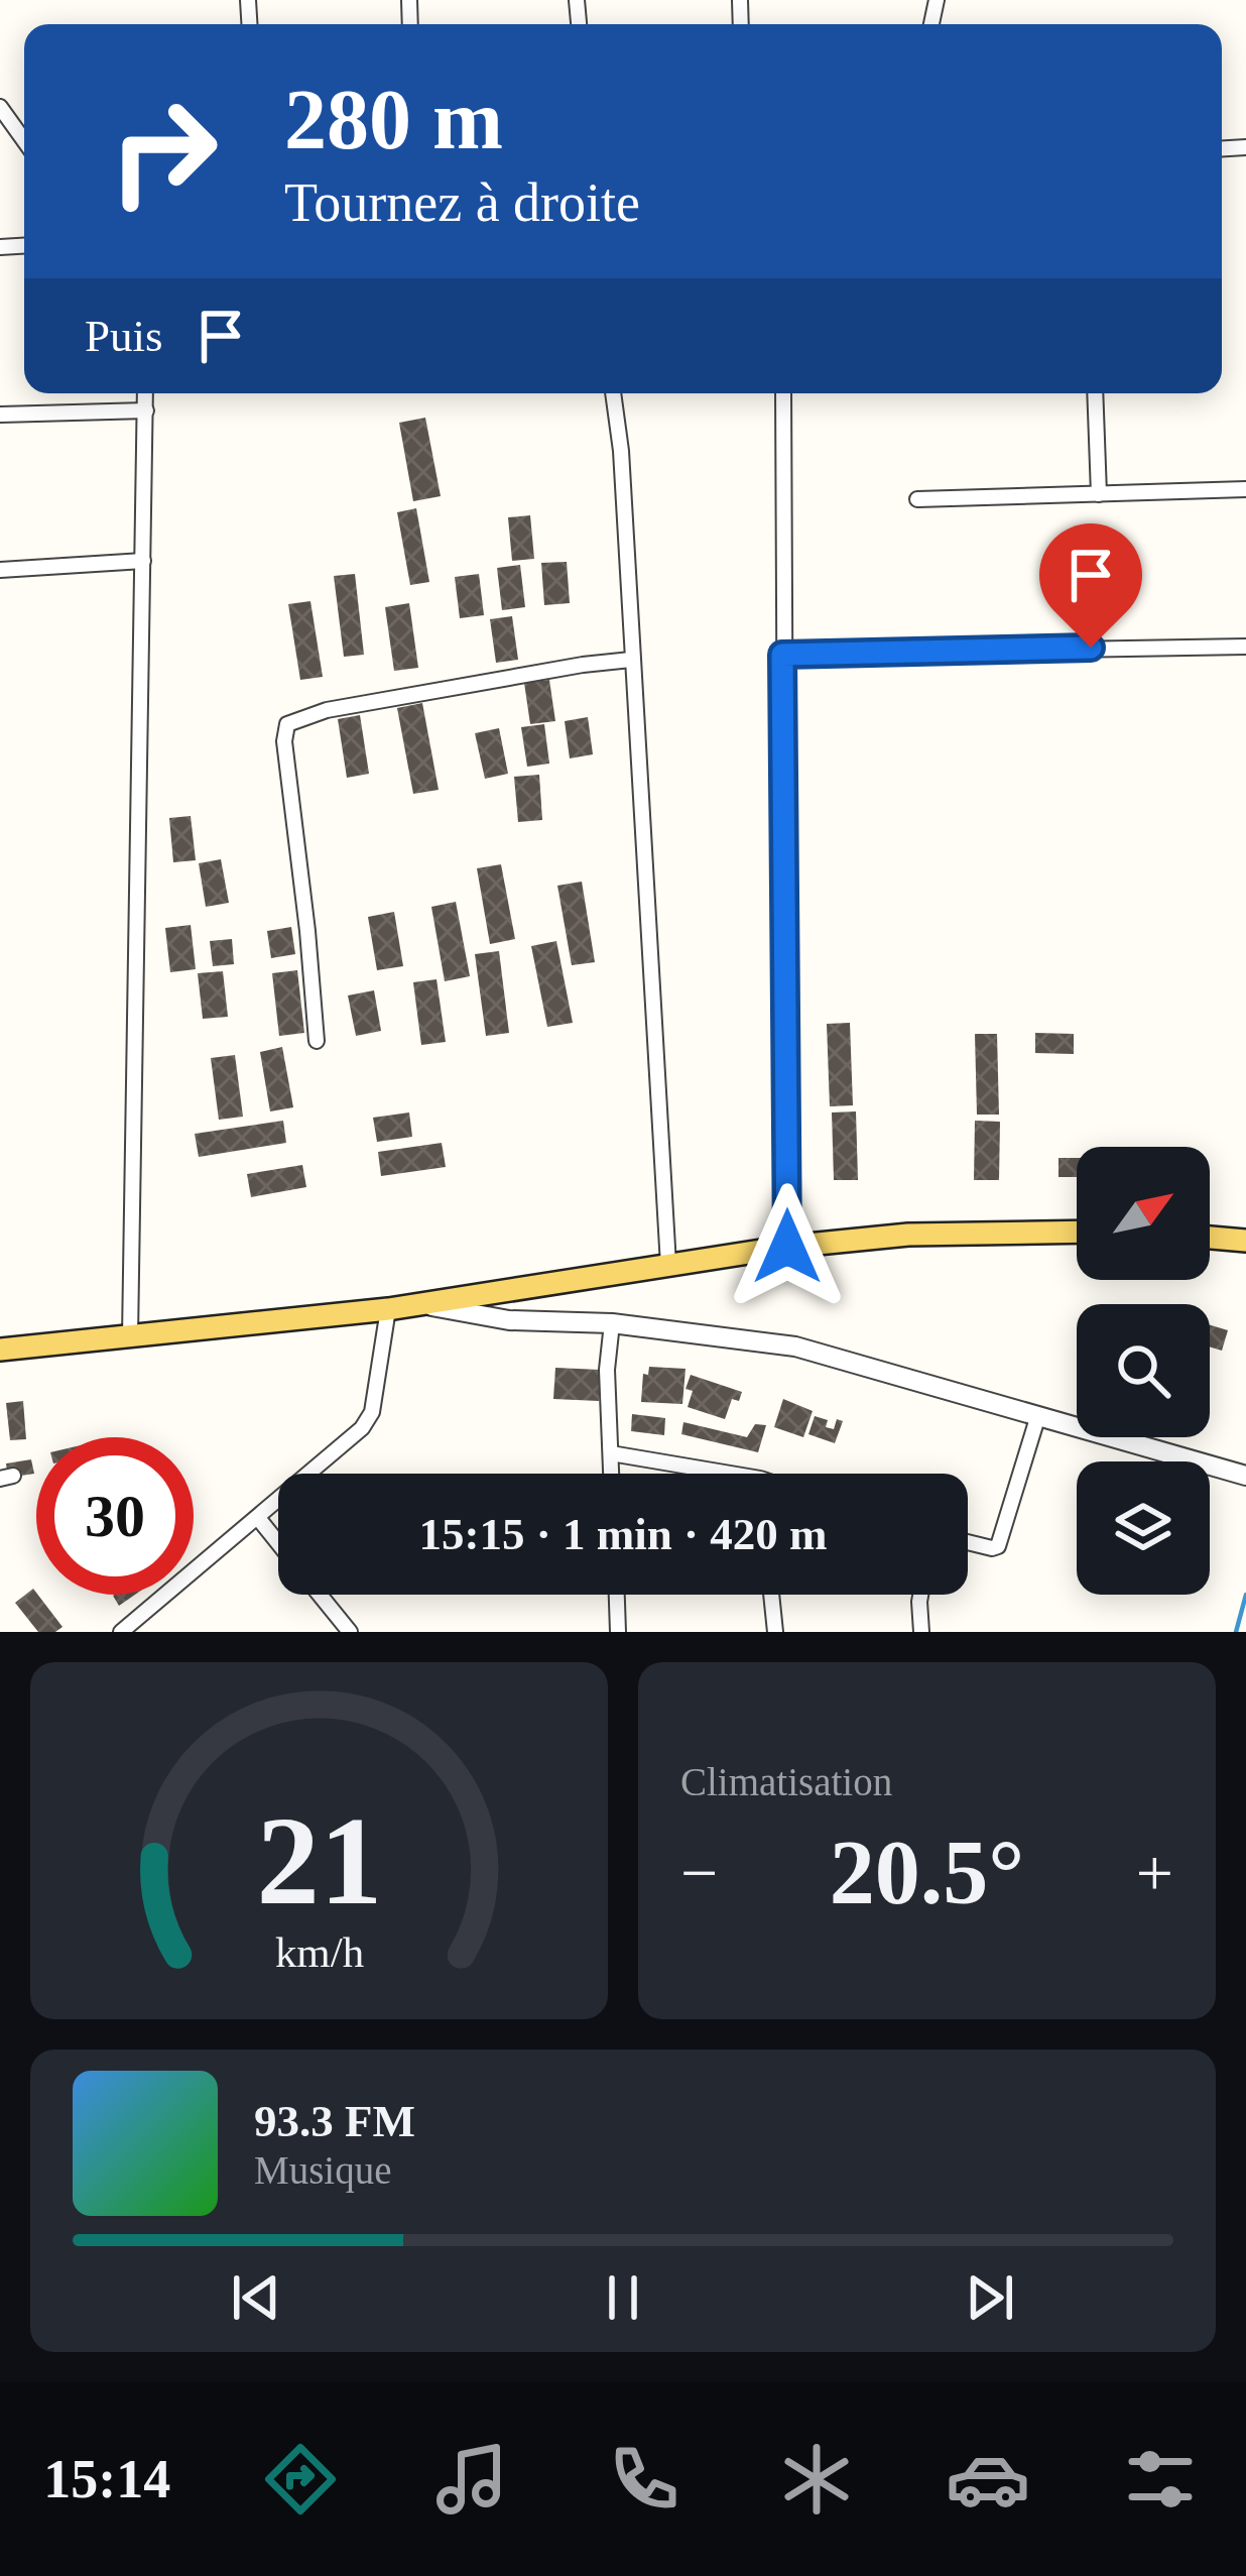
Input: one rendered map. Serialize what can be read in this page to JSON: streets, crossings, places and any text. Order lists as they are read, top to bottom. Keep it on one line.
{"north":"top right","page":{"turn":["280 m","Tournez à droite"],"then":"Puis","limit":"30","trip":"15:15 · 1 min · 420 m","tile":"Climatisation","heat":["−","20.5°","+"],"song":["93.3 FM","Musique"],"tabs":"15:14","gauge":["21","km/h"]}}
